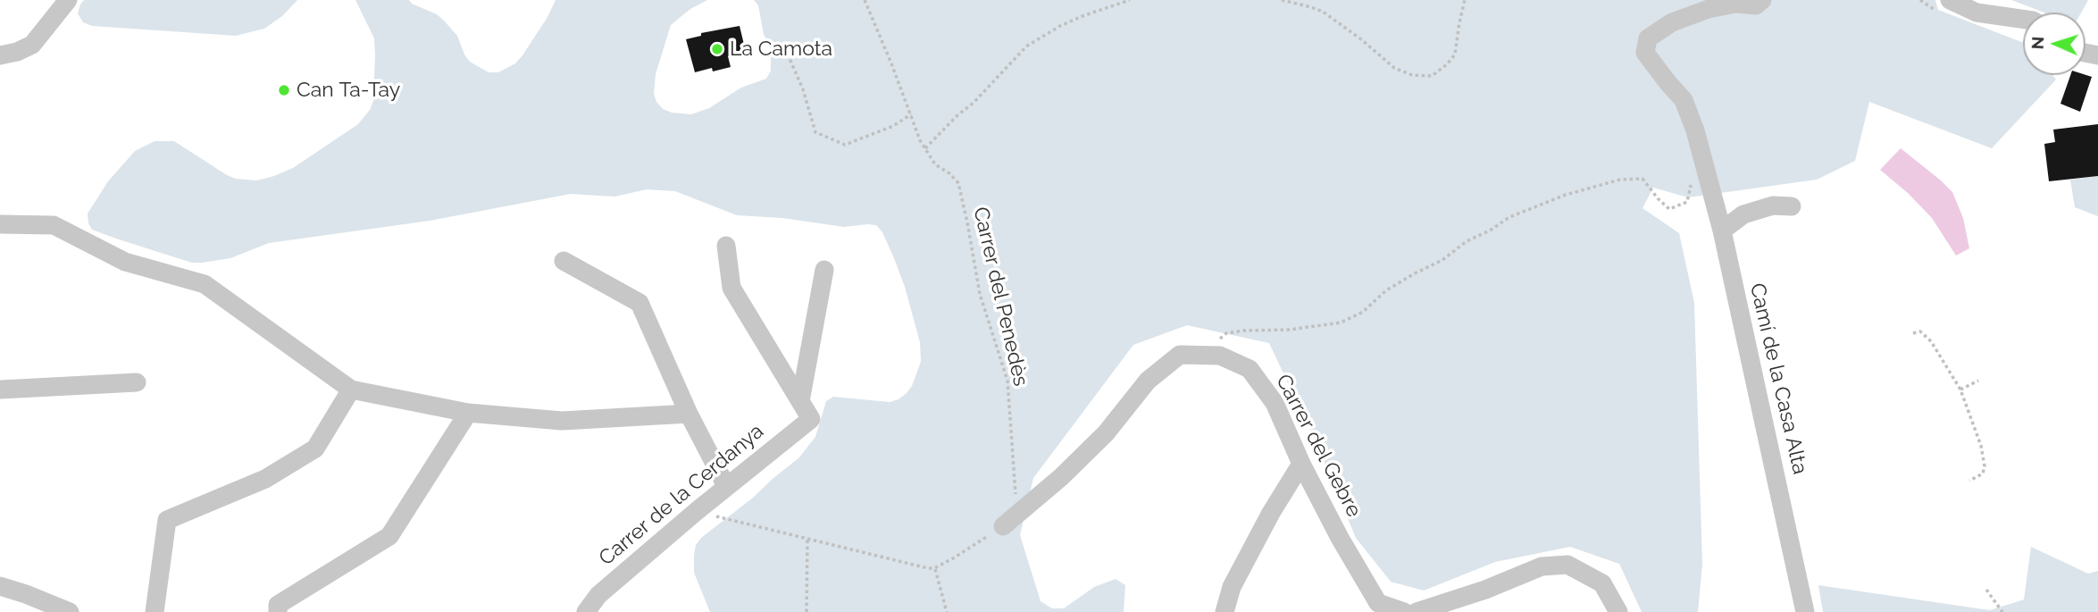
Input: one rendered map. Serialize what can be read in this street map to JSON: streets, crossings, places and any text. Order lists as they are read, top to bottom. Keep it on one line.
{"streets":{"street":["Camí de la Casa Alta","Carrer del Gebre","Carrer de la Cerdanya"],"path":["Carrer del Penedès"]},"crossings":[["Carrer del Penedès","Carrer del Gebre"]],"places":["La Camota","Can Ta-Tay"],"north":"left"}
